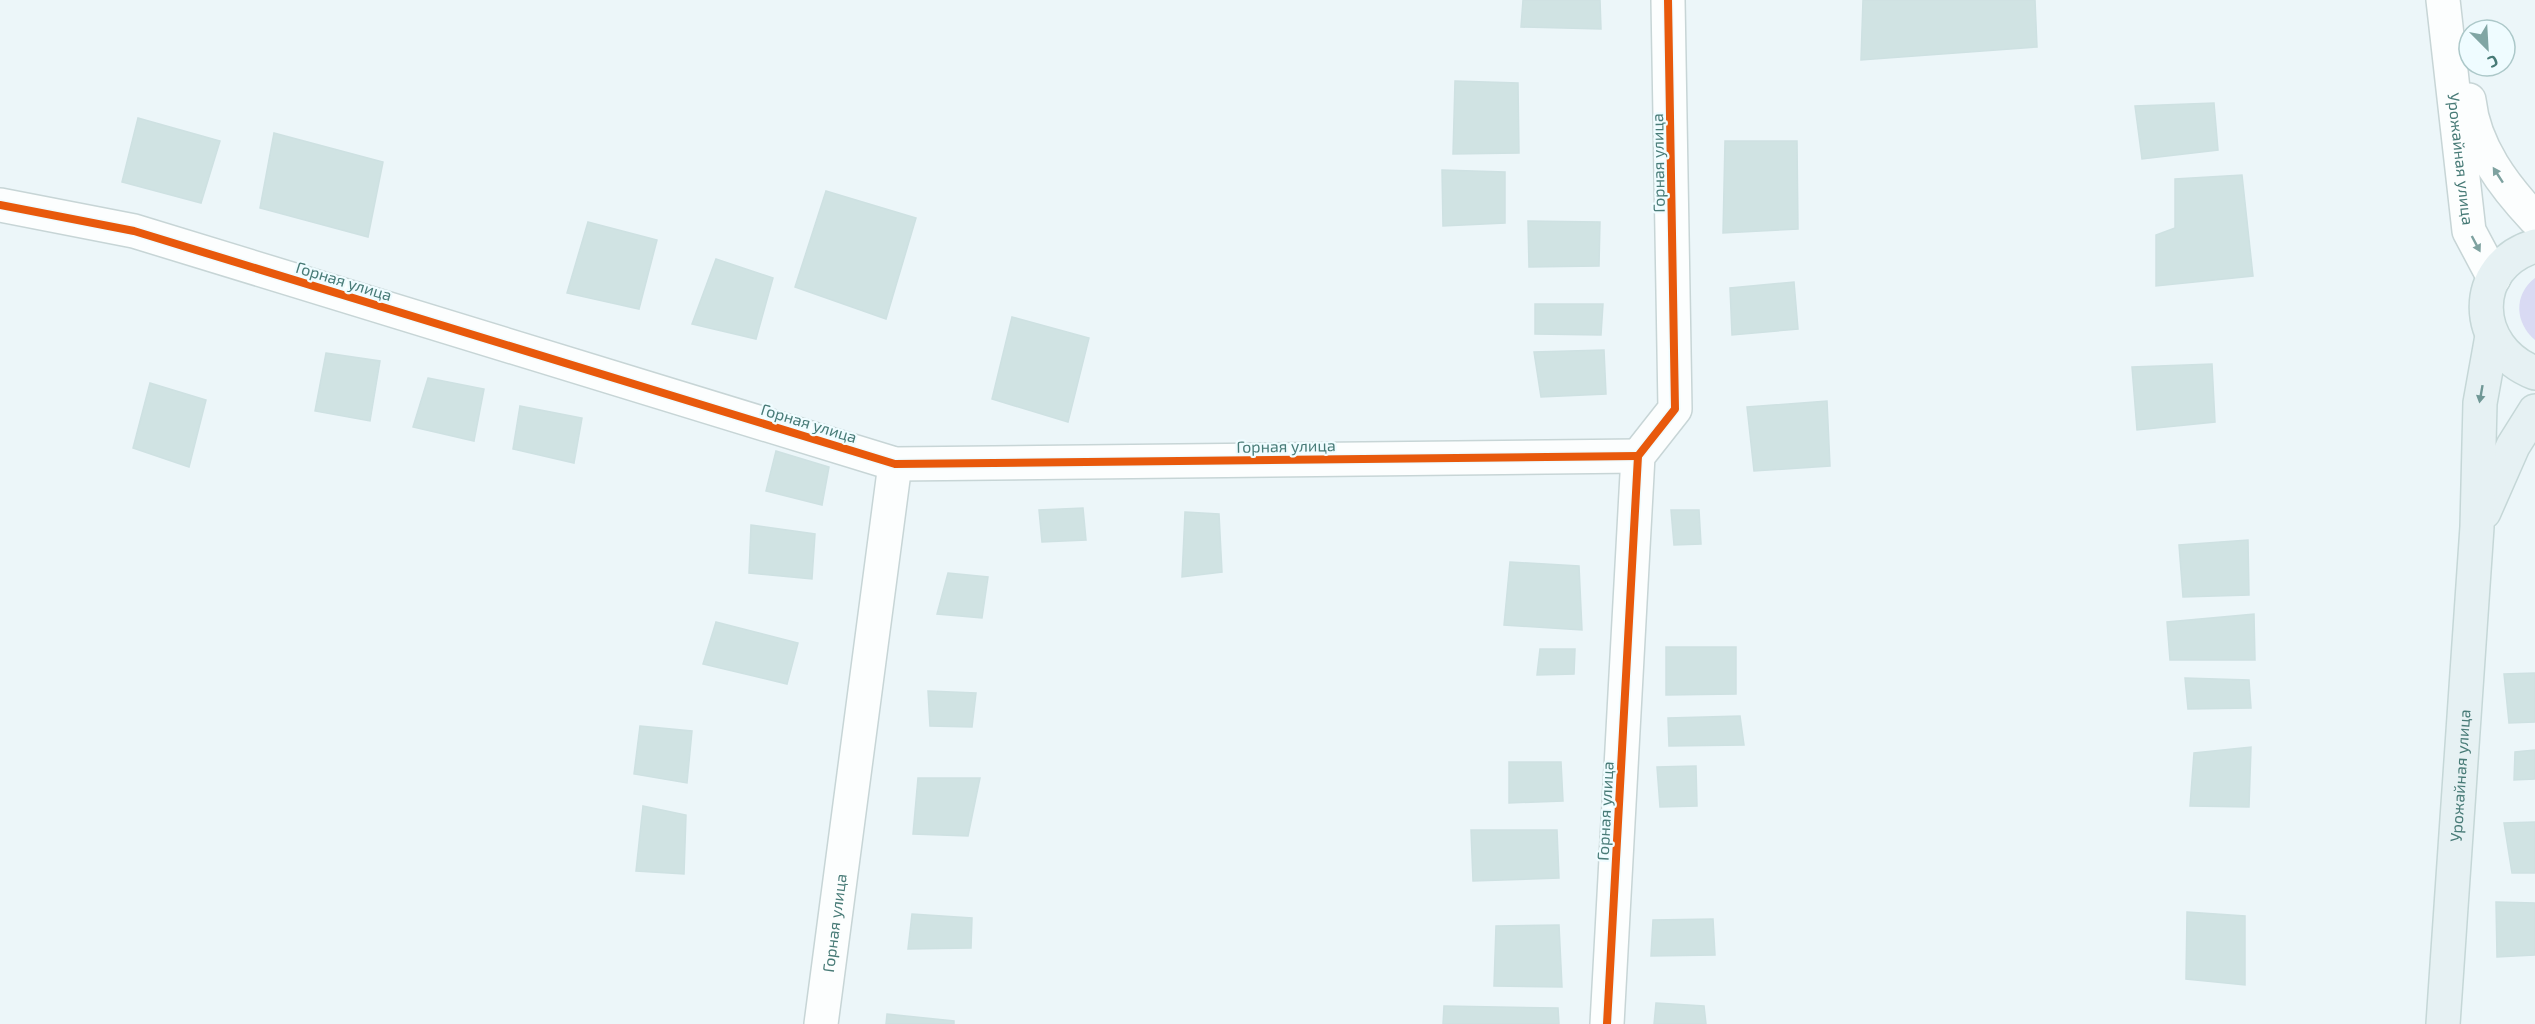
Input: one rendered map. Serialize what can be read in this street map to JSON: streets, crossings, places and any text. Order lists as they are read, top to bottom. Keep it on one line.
{"streets":{"main road":["Урожайная улица"],"street":["Горная улица"]},"north":"bottom right"}
